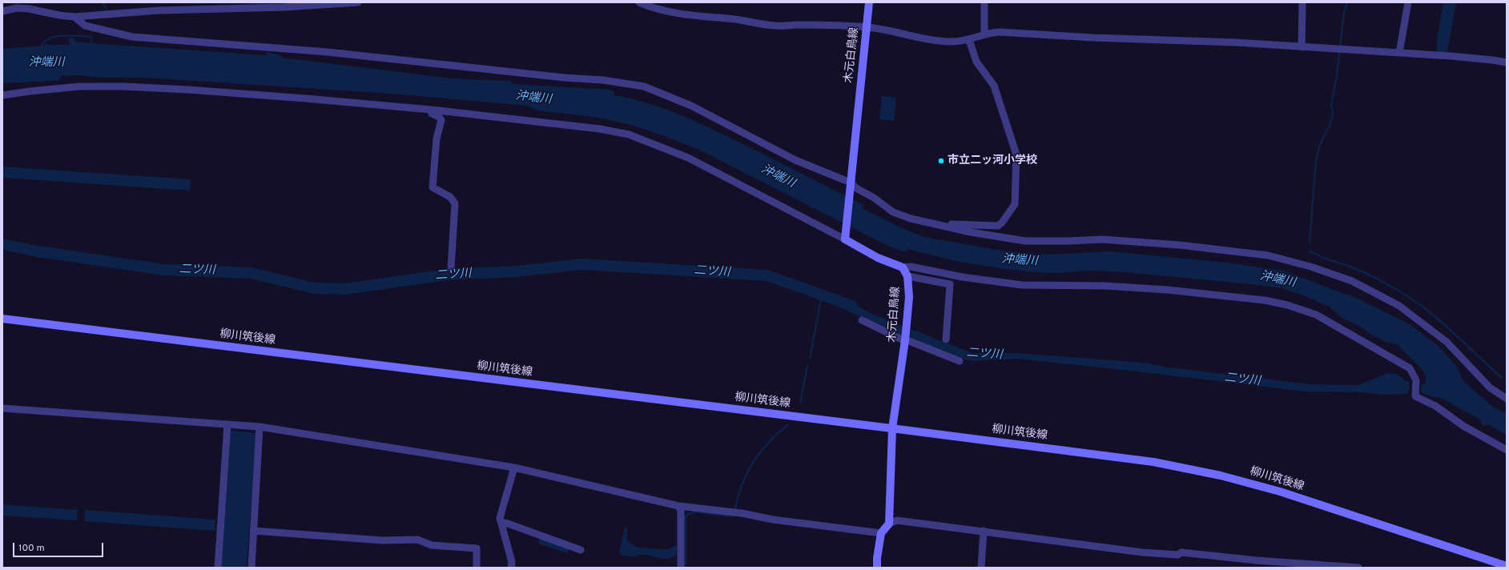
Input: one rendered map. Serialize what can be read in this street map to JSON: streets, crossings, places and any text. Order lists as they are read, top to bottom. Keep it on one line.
{"streets":{"main road":["木元白鳥線","柳川筑後線"]},"crossings":[["木元白鳥線","柳川筑後線"]],"water":["沖端川","二ツ川"],"places":["市立二ッ河小学校"],"scale_bar":"100 m"}
